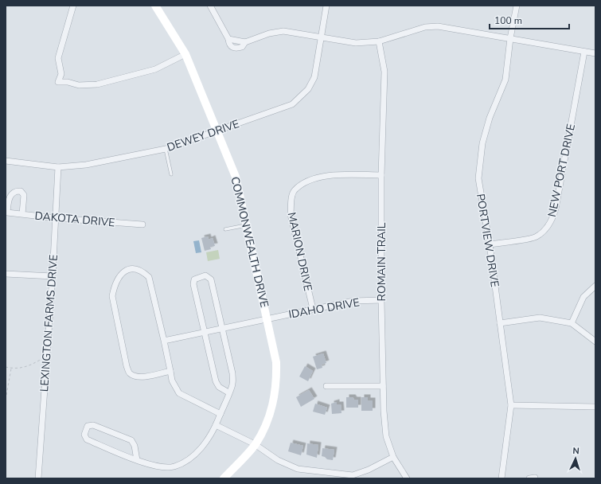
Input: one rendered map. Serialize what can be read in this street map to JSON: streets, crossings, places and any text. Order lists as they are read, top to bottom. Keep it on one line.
{"streets":{"street":["DEWEY DRIVE","NEW PORT DRIVE","DAKOTA DRIVE","PORTVIEW DRIVE","COMMONWEALTH DRIVE","MARION DRIVE","ROMAIN TRAIL","IDAHO DRIVE","LEXINGTON FARMS DRIVE"]},"crossings":[["DEWEY DRIVE","COMMONWEALTH DRIVE"],["DEWEY DRIVE","LEXINGTON FARMS DRIVE"],["NEW PORT DRIVE","PORTVIEW DRIVE"],["DAKOTA DRIVE","LEXINGTON FARMS DRIVE"],["COMMONWEALTH DRIVE","IDAHO DRIVE"],["MARION DRIVE","ROMAIN TRAIL"],["MARION DRIVE","IDAHO DRIVE"],["ROMAIN TRAIL","IDAHO DRIVE"]],"scale_bar":"100 m","north":"top"}
